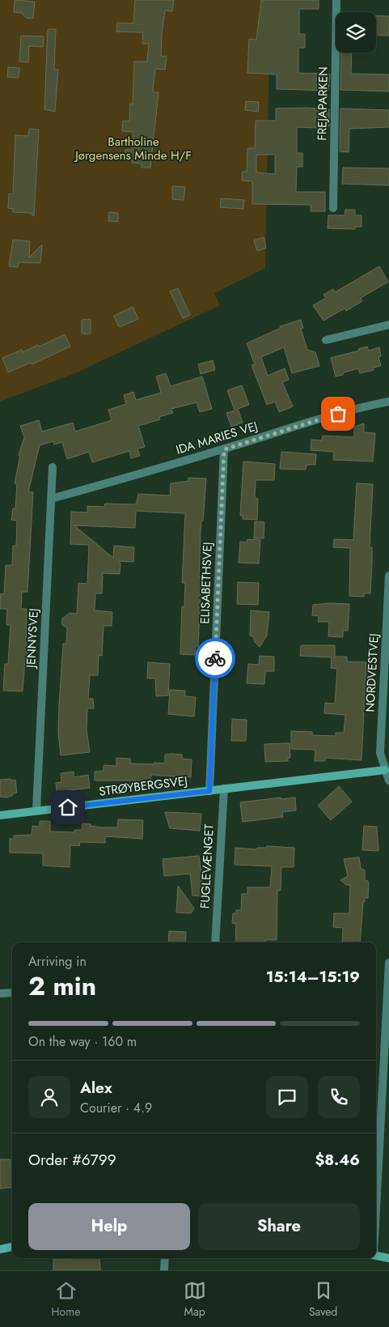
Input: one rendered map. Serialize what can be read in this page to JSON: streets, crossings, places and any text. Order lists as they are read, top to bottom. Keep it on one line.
{"streets":{"street":["FREJAPARKEN","IDA MARIES VEJ","ELISABETHSVEJ","JENNYSVEJ","NORDVESTVEJ","STRØYBERGSVEJ","FUGLEVÆNGET"]},"crossings":[["IDA MARIES VEJ","ELISABETHSVEJ"],["IDA MARIES VEJ","JENNYSVEJ"],["ELISABETHSVEJ","STRØYBERGSVEJ"],["JENNYSVEJ","STRØYBERGSVEJ"],["NORDVESTVEJ","STRØYBERGSVEJ"],["STRØYBERGSVEJ","FUGLEVÆNGET"]],"parks":["Bartholine Jørgensens Minde H/F"],"page":{"heading":["2 min","Arriving in","15:14–15:19"],"panel":["Alex","Courier · 4.9","Order #6799","$8.46"],"bar":"On the way · 160 m","buttons":["Help","Share"],"tabs":["Home","Map","Saved"]}}
